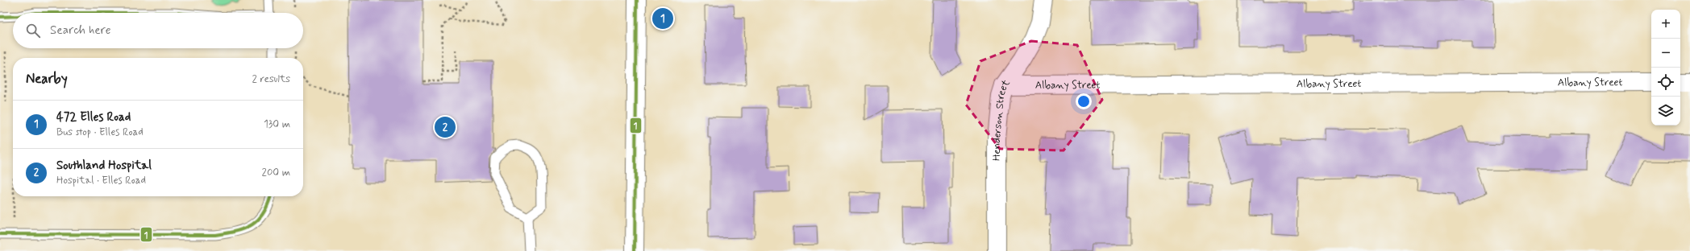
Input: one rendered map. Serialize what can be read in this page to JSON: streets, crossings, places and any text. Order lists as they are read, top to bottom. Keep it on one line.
{"streets":{"street":["Albany Street","Henderson Street"]},"crossings":[["Albany Street","Henderson Street"]],"lines":["transit line 1"],"page":{"pins":["1","2"],"map_buttons":["+","−"],"search":"Search here","heading":["Nearby","2 results"],"list":[{"mark":"1","name":"472 Elles Road","note":"Bus stop · Elles Road","value":"130 m"},{"mark":"2","name":"Southland Hospital","note":"Hospital · Elles Road","value":"200 m"}]}}
